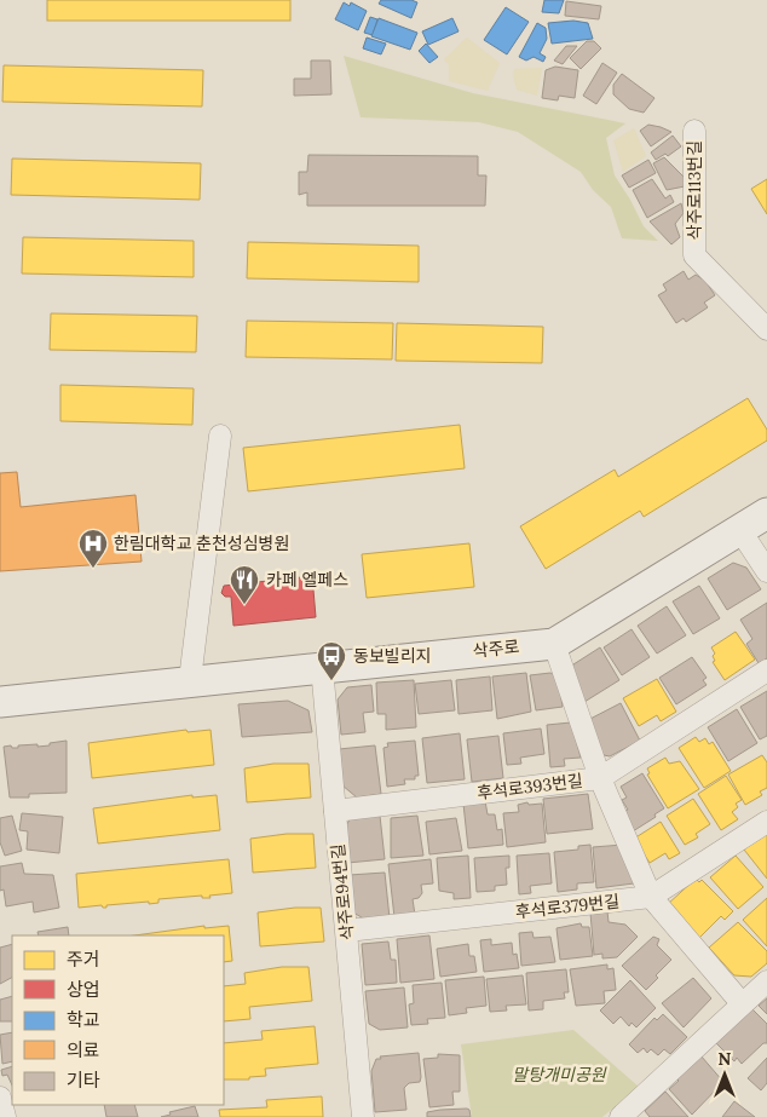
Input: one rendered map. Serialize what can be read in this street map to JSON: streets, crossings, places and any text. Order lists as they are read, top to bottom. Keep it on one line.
{"streets":{"street":["삭주로113번길","삭주로","후석로393번길","삭주로94번길","후석로379번길"]},"crossings":[["삭주로","삭주로94번길"],["후석로393번길","삭주로94번길"],["삭주로94번길","후석로379번길"]],"parks":["말탕개미공원"],"places":{"hospital":["한림대학교 춘천성심병원"],"restaurant":["카페 엘페스"],"bus stop":["동보빌리지"]},"legend":["주거","상업","학교","의료","기타"],"north":"top"}
